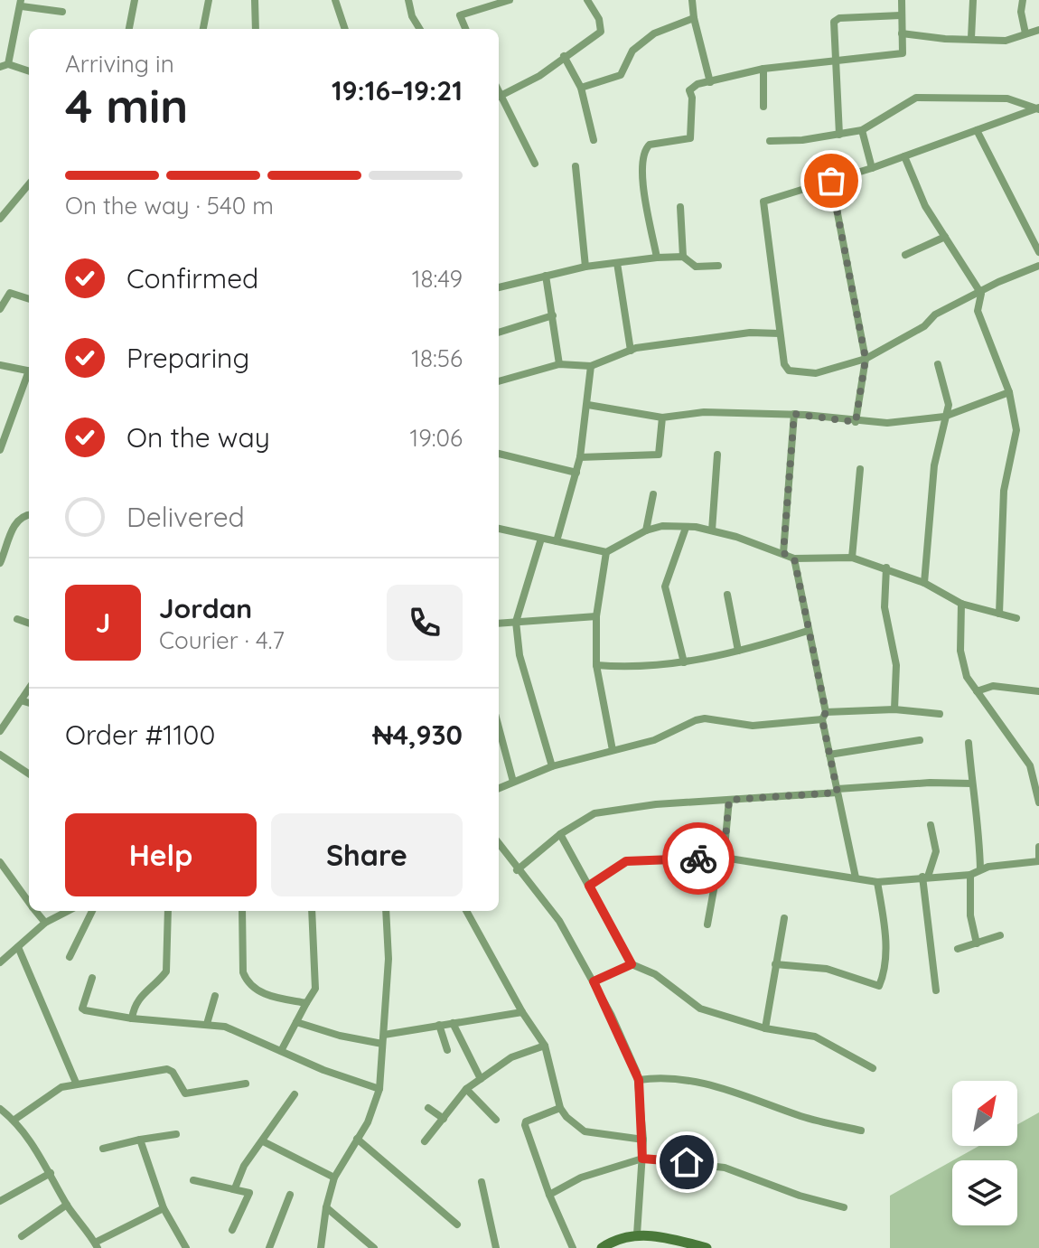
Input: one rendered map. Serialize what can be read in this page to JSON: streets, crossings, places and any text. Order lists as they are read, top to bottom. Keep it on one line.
{"north":"top right","page":{"heading":["4 min","Arriving in","19:16–19:21"],"panel":["Jordan","Courier · 4.7","Order #1100","₦4,930"],"bar":"On the way · 540 m","list":[["Confirmed","18:49"],["Preparing","18:56"],["On the way","19:06"],"Delivered"],"round":"J","buttons":["Help","Share"]}}
